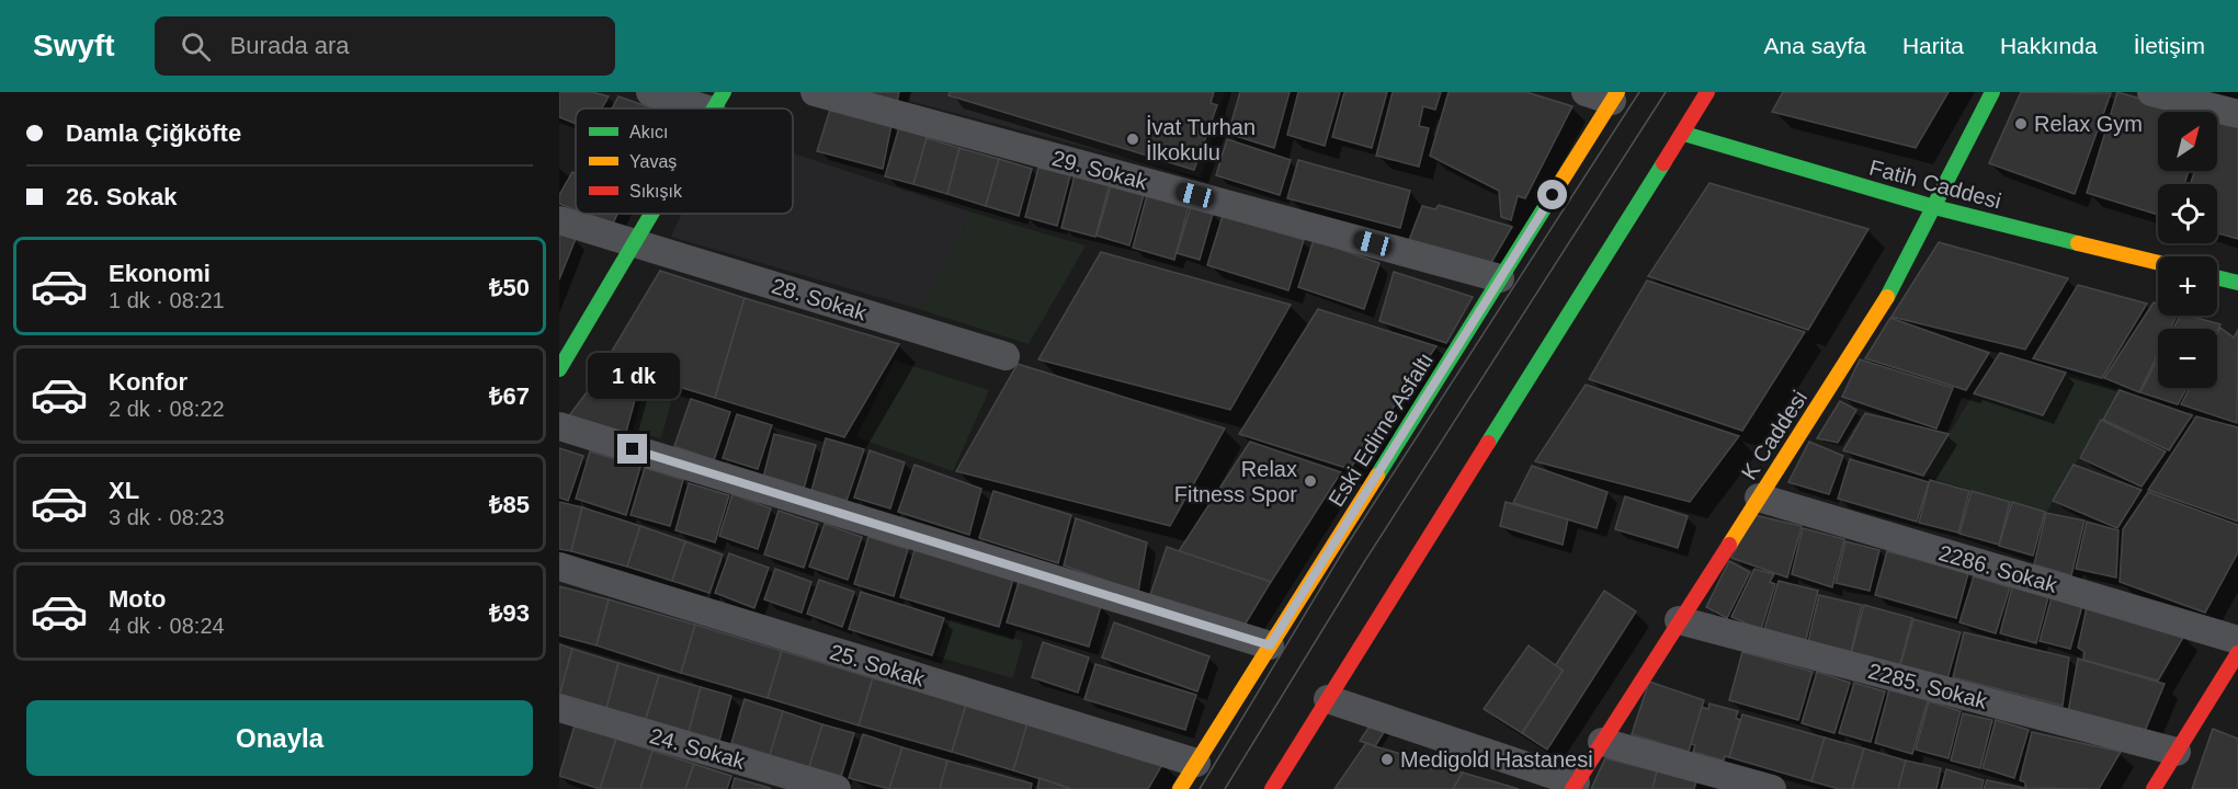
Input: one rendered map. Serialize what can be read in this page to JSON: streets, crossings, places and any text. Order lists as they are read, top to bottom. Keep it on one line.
{"streets":{"main road":["Fatih Caddesi","Eski Edirne Asfaltı","K Caddesi"],"street":["29. Sokak","28. Sokak","2286. Sokak","25. Sokak","2285. Sokak","24. Sokak"]},"crossings":[["29. Sokak","Eski Edirne Asfaltı"],["Fatih Caddesi","K Caddesi"],["Eski Edirne Asfaltı","25. Sokak"],["K Caddesi","2286. Sokak"],["K Caddesi","2285. Sokak"]],"places":["Relax Gym","İvat Turhan İlkokulu","Relax Fitness Spor","Medigold Hastanesi"],"legend":["Akıcı","Yavaş","Sıkışık"],"north":"top right","page":{"header":"Swyft","search":"Burada ara","nav":["Ana sayfa","Harita","Hakkında","İletişim"],"banner":["Damla Çiğköfte","26. Sokak"],"map_buttons":["+","−"],"list":[{"name":"Ekonomi","note":"1 dk · 08:21","value":"₺50"},{"name":"Konfor","note":"2 dk · 08:22","value":"₺67"},{"name":"XL","note":"3 dk · 08:23","value":"₺85"},{"name":"Moto","note":"4 dk · 08:24","value":"₺93"}],"bubble":"1 dk","buttons":"Onayla"}}
